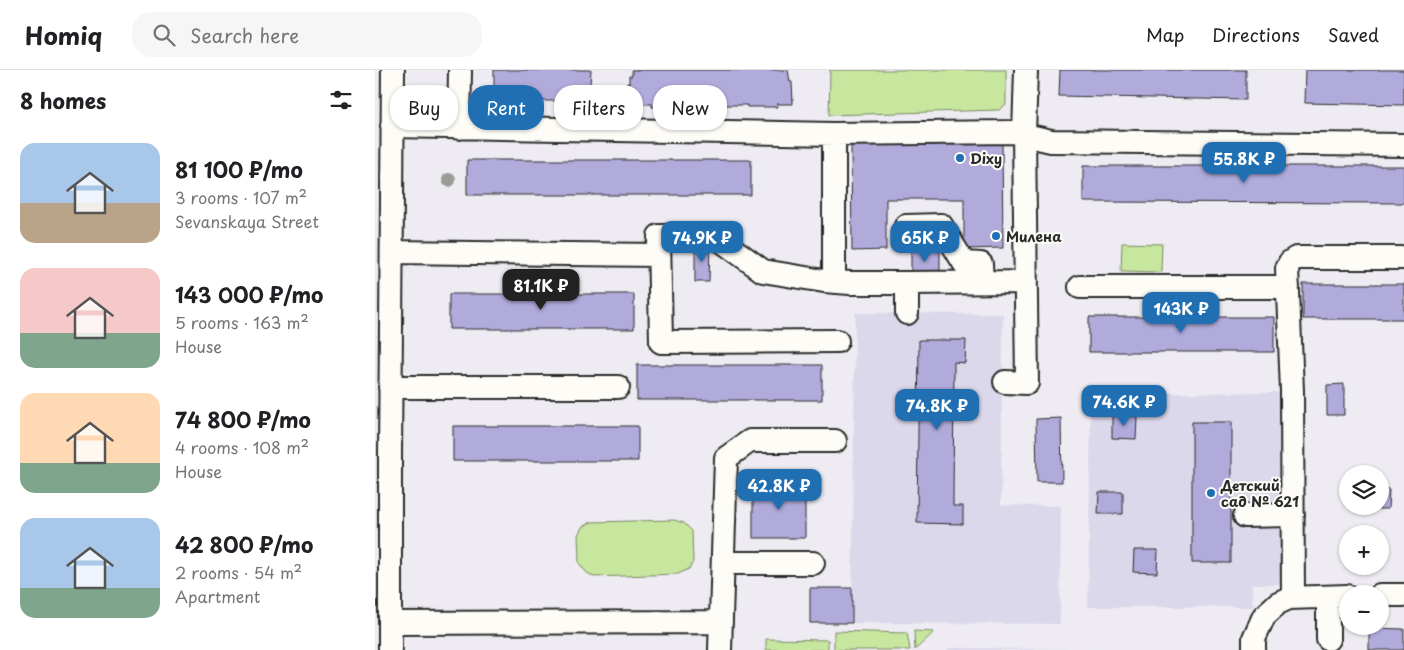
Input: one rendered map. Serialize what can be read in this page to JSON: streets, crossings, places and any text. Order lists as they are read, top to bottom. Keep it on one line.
{"places":["Dixy","Милена","Детский сад № 621"],"page":{"header":"Homiq","search":"Search here","nav":["Map","Directions","Saved"],"heading":"8 homes","chip":["Buy","Rent","Filters","New"],"list":[{"name":"81 100 ₽/mo","note":"3 rooms · 107 m² · Sevanskaya Street"},{"name":"143 000 ₽/mo","note":"5 rooms · 163 m² · House"},{"name":"74 800 ₽/mo","note":"4 rooms · 108 m² · House"},{"name":"42 800 ₽/mo","note":"2 rooms · 54 m² · Apartment"}],"price":["55.8K ₽","74.9K ₽","65K ₽","81.1K ₽","143K ₽","74.6K ₽","74.8K ₽","42.8K ₽"],"map_buttons":["+","−"]}}
